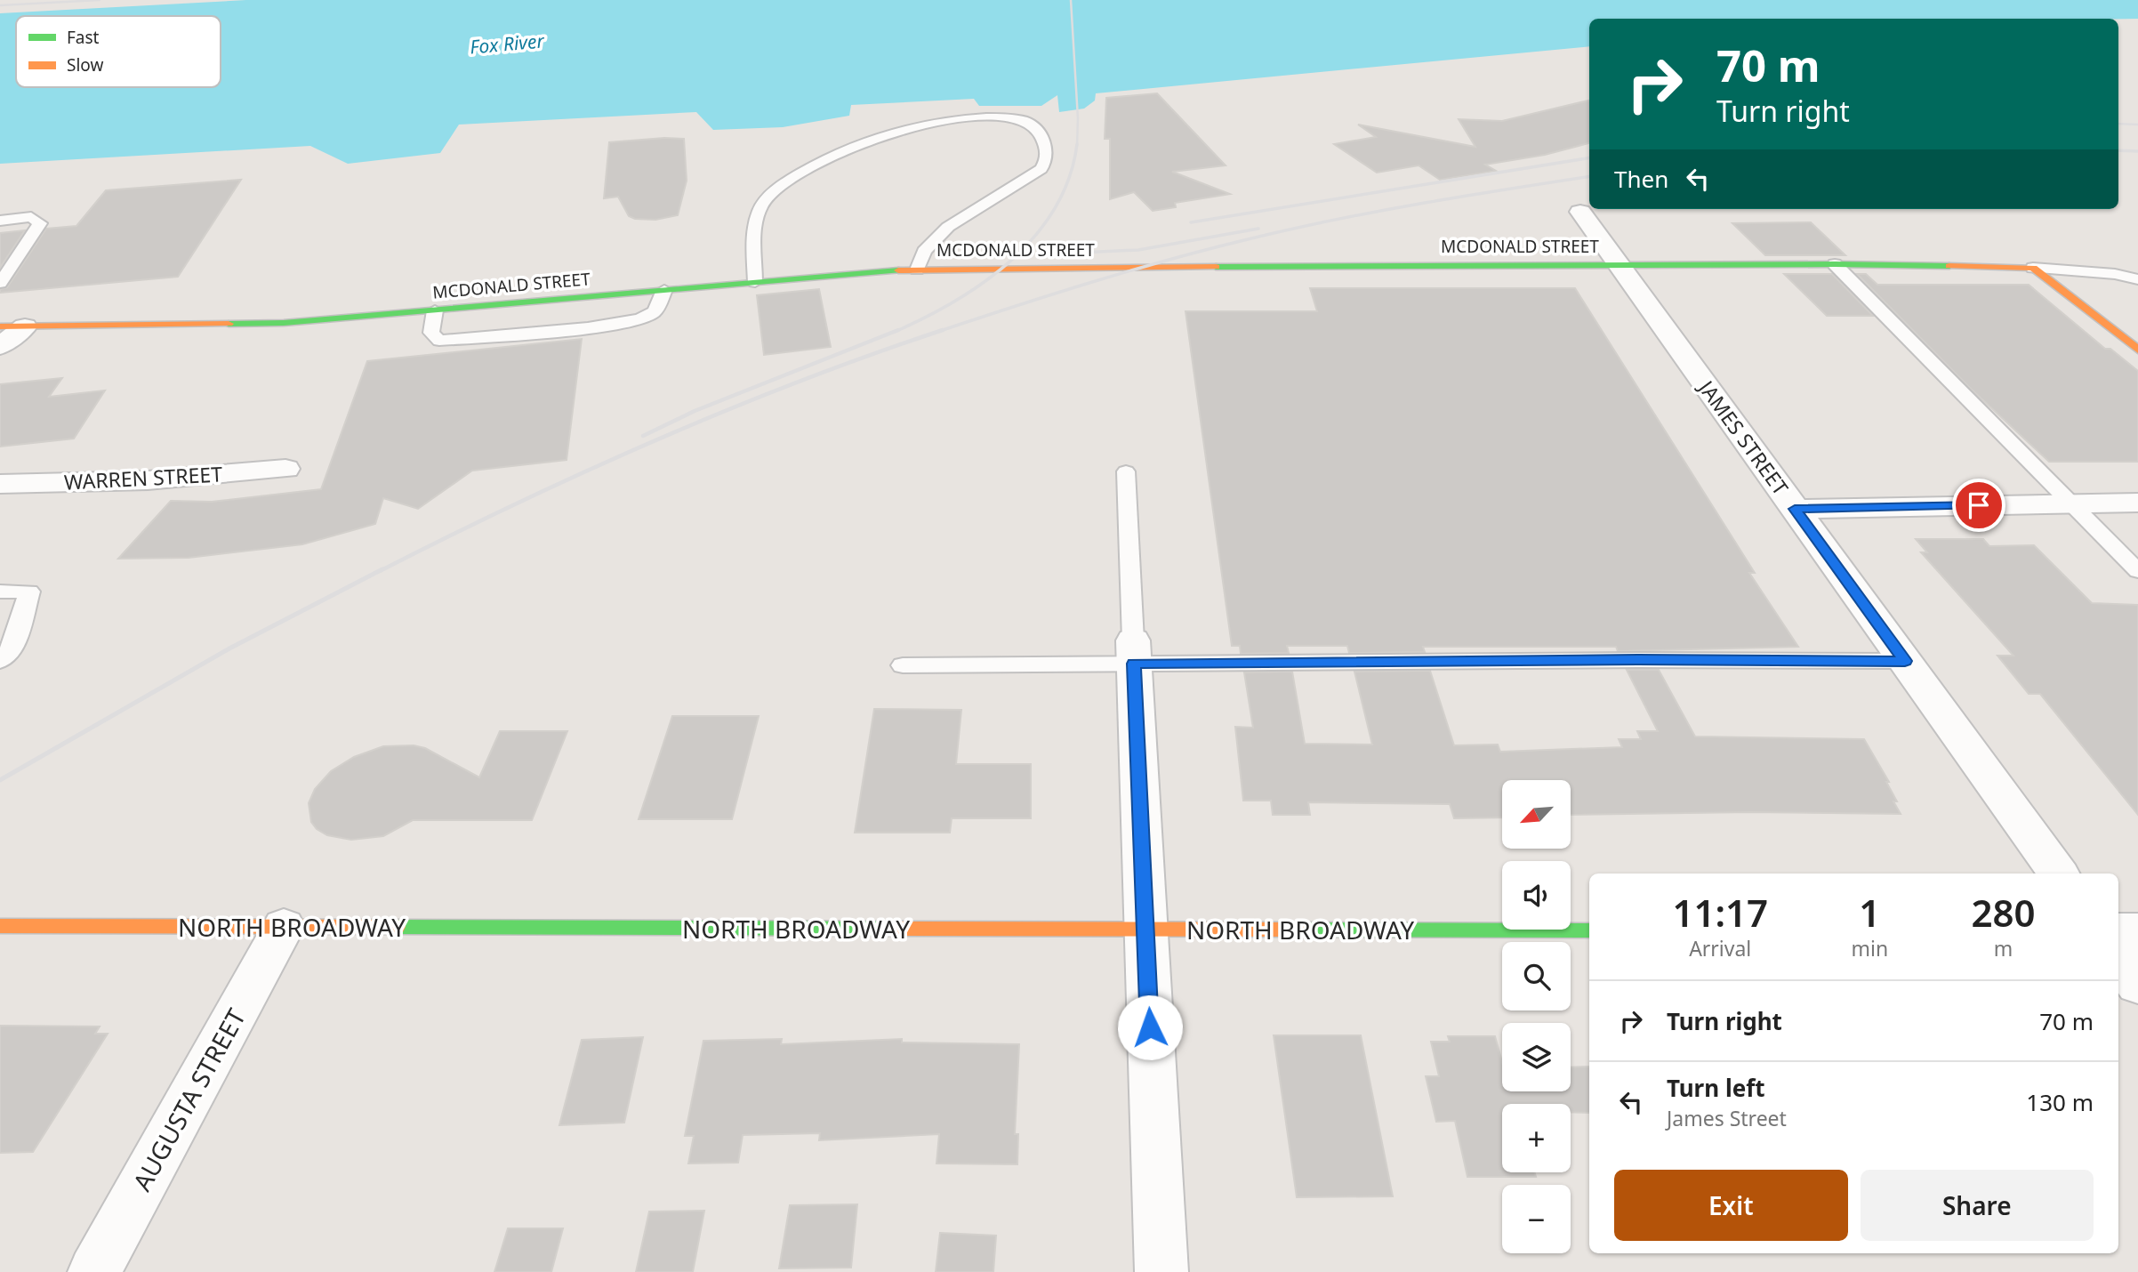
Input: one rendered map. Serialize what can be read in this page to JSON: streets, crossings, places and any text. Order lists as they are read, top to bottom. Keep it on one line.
{"streets":{"street":["MCDONALD STREET","JAMES STREET","WARREN STREET","NORTH BROADWAY","AUGUSTA STREET"]},"crossings":[["MCDONALD STREET","JAMES STREET"],["NORTH BROADWAY","AUGUSTA STREET"]],"water":["Fox River"],"legend":["Fast","Slow"],"north":"bottom left","page":{"turn":["70 m","Turn right"],"then":"Then","map_buttons":["+","−"],"eta":["11:17","Arrival","1","min","280","m"],"list":[{"name":"Turn right","value":"70 m"},{"name":"Turn left","note":"James Street","value":"130 m"}],"buttons":["Exit","Share"]}}
